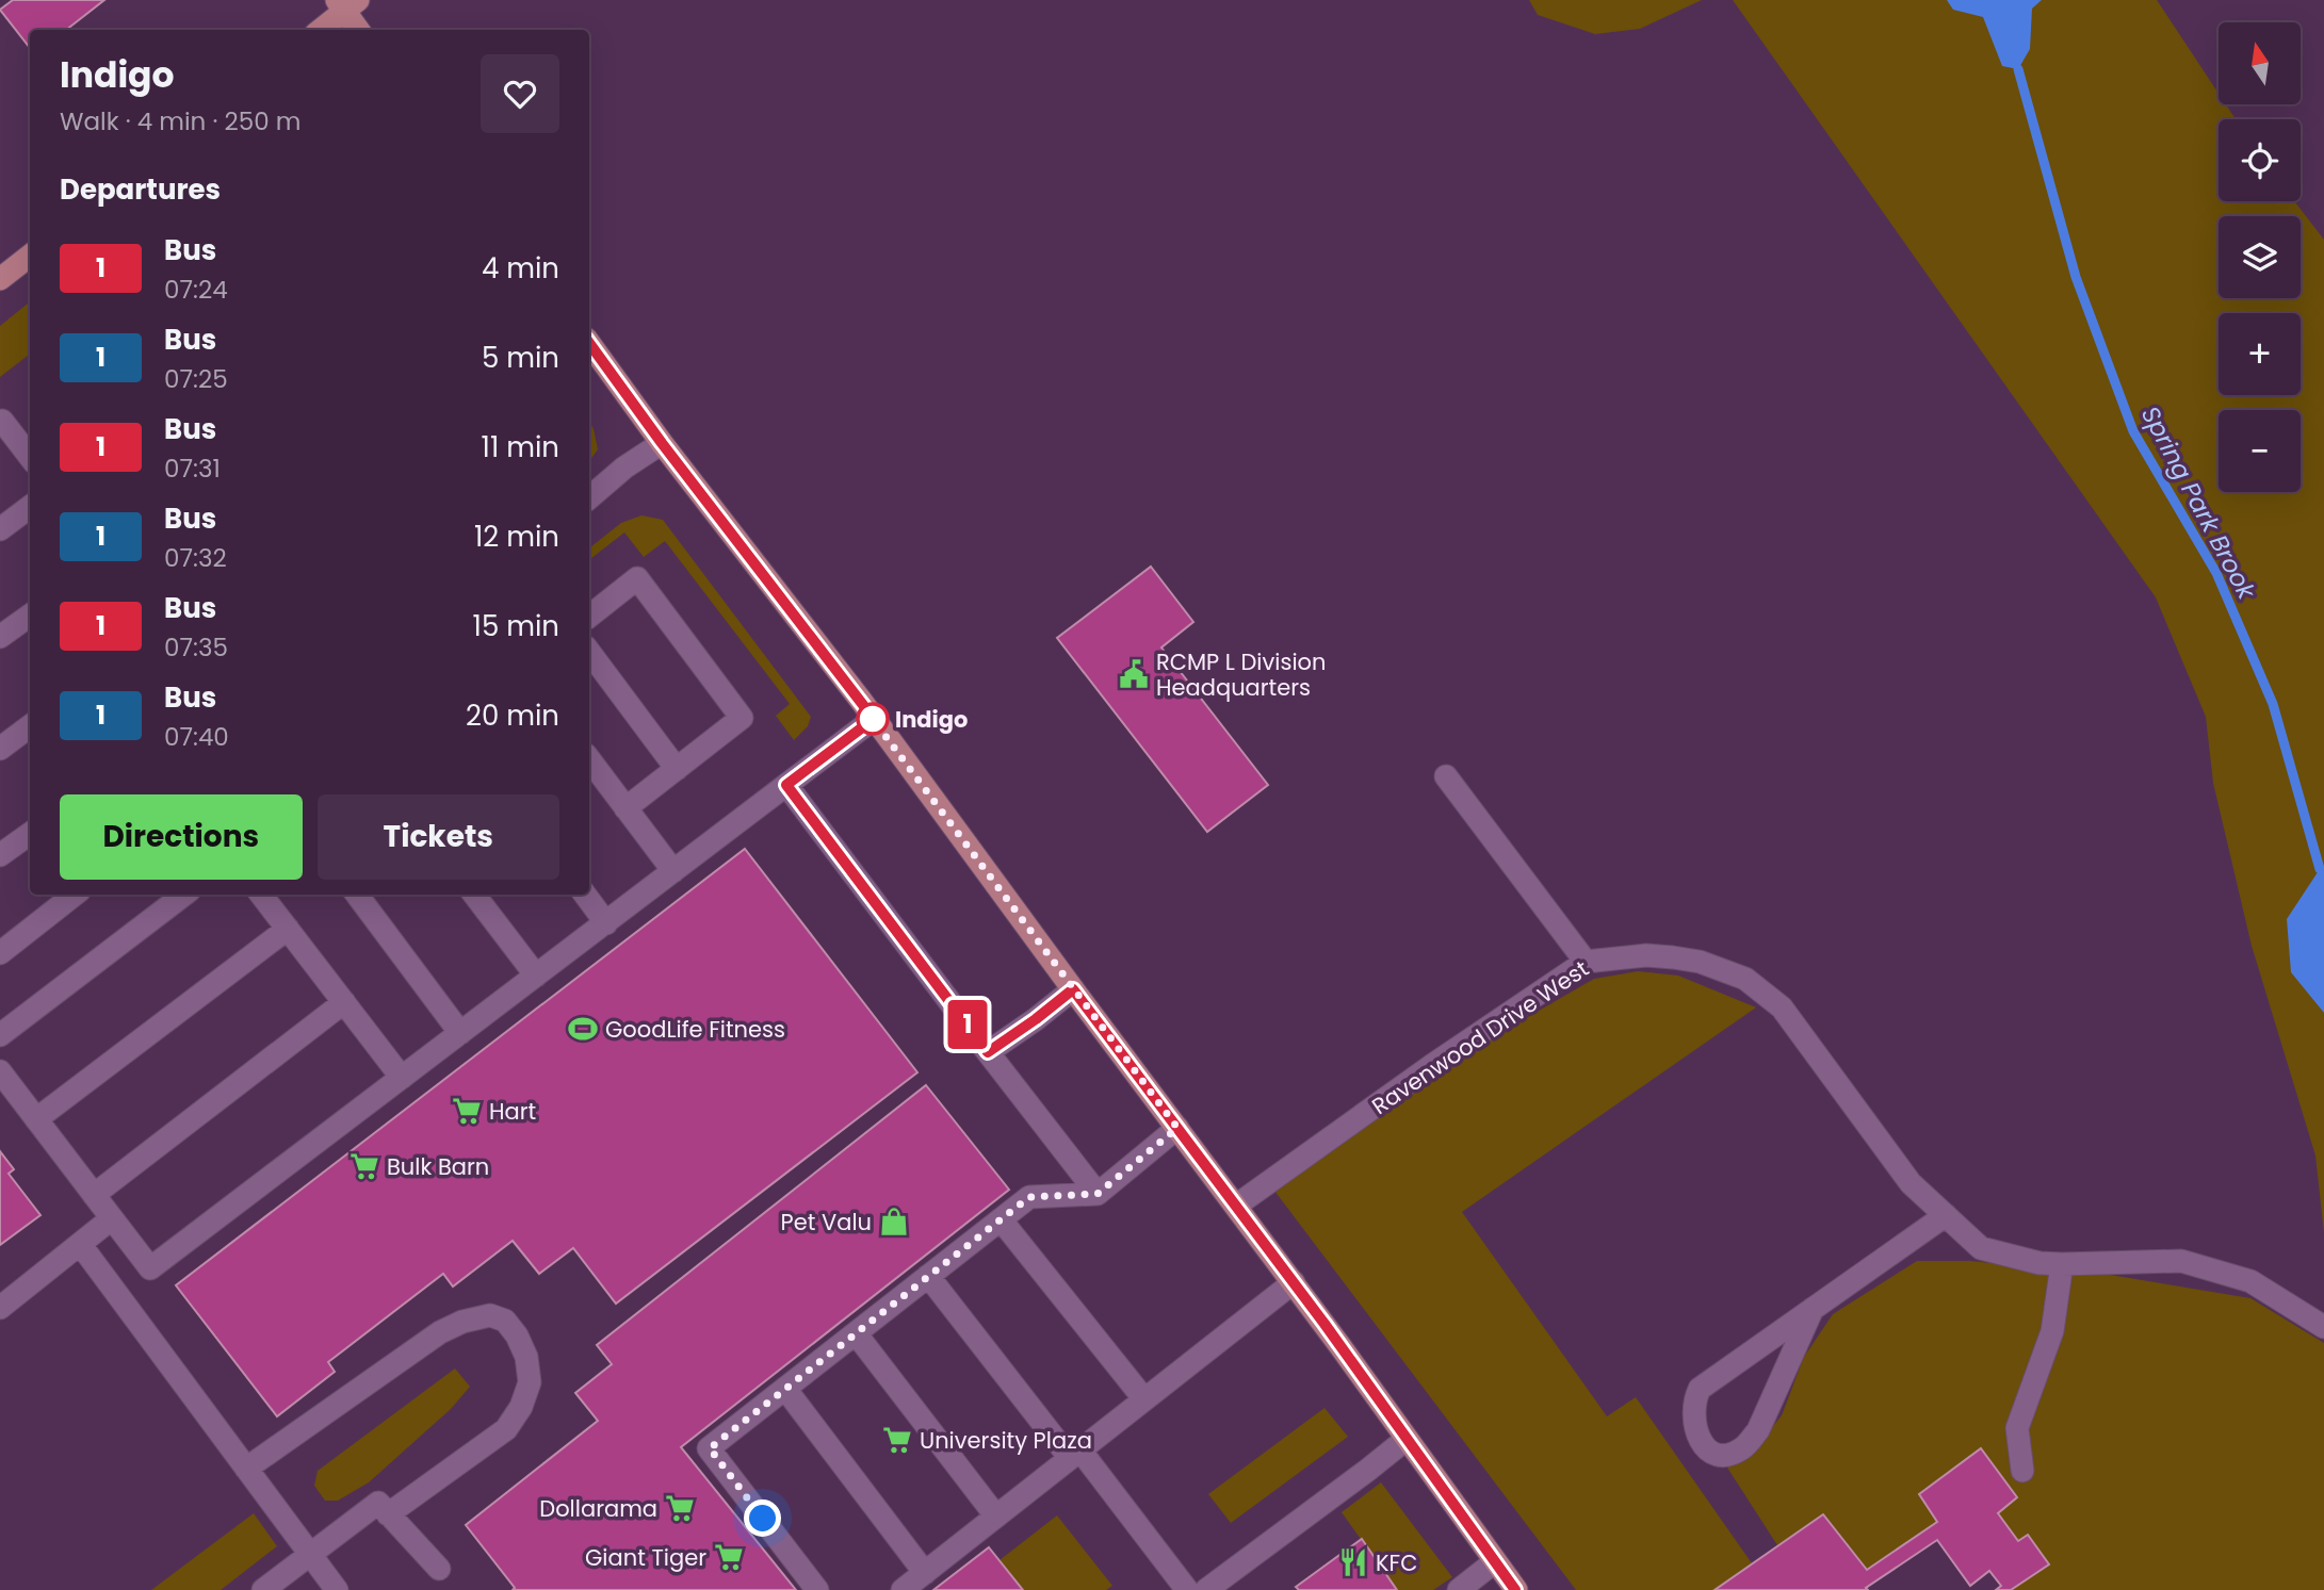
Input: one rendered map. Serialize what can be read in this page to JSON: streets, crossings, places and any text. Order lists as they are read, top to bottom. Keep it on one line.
{"streets":{"lane":["Ravenwood Drive West"]},"water":["Spring Park Brook"],"places":{"public building":["RCMP L Division Headquarters"],"other":["Indigo"],"sports":["GoodLife Fitness"],"supermarket":["Hart","Bulk Barn","University Plaza","Dollarama","Giant Tiger"],"shop":["Pet Valu"],"restaurant":["KFC"]},"lines":["bus line 1"],"north":"top","page":{"on_map":"1","map_buttons":["+","−"],"heading":[["Indigo","Walk · 4 min · 250 m"],"Departures"],"list":[{"mark":"1","name":"Bus","note":"07:24","value":"4 min"},{"mark":"1","name":"Bus","note":"07:25","value":"5 min"},{"mark":"1","name":"Bus","note":"07:31","value":"11 min"},{"mark":"1","name":"Bus","note":"07:32","value":"12 min"},{"mark":"1","name":"Bus","note":"07:35","value":"15 min"},{"mark":"1","name":"Bus","note":"07:40","value":"20 min"}],"buttons":["Directions","Tickets"]}}
